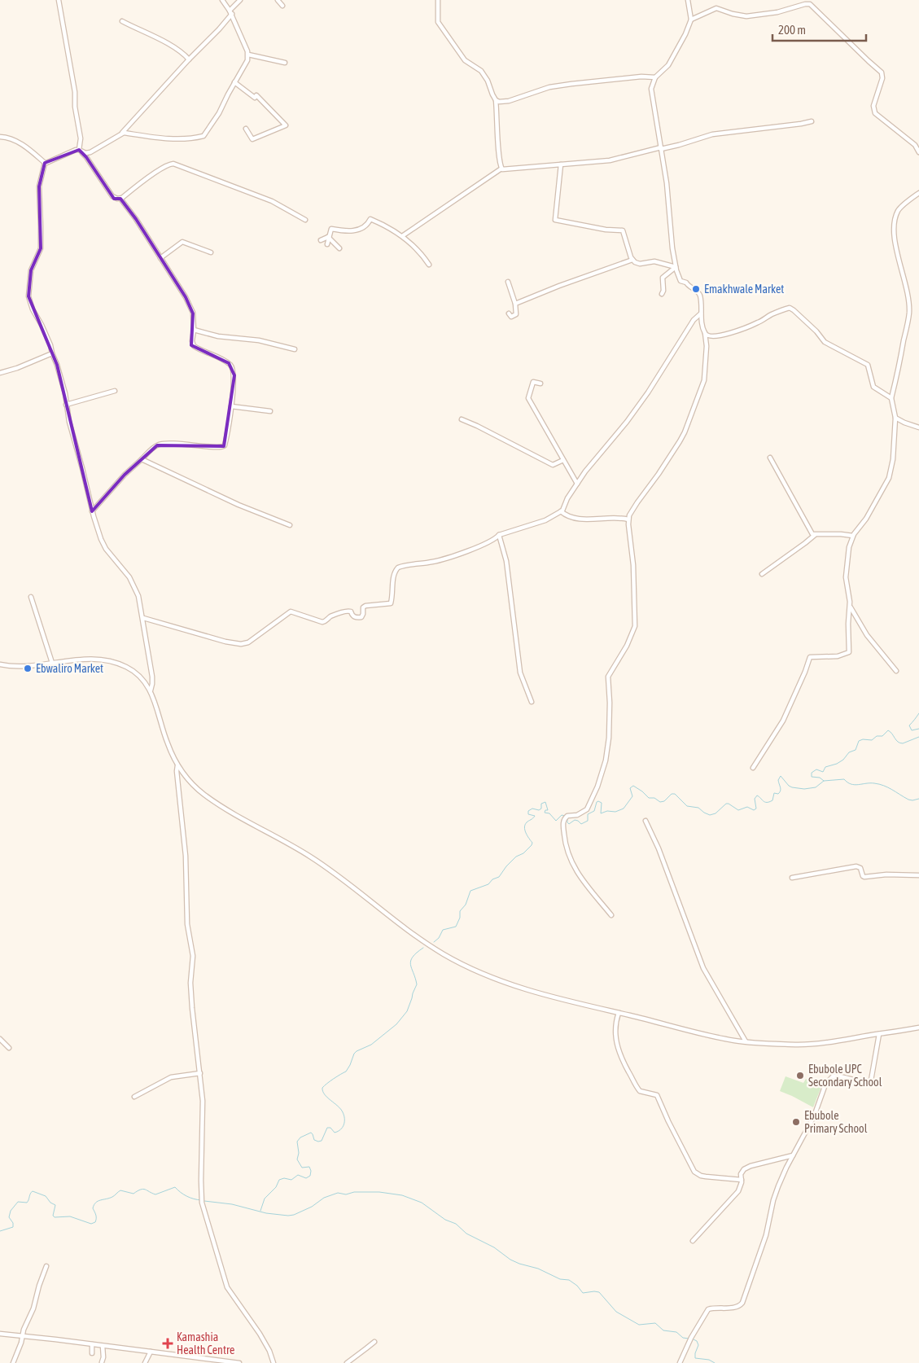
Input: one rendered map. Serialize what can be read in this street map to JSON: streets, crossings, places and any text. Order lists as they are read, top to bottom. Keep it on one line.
{"places":{"other":["Emakhwale Market","Ebwaliro Market","Ebubole UPC Secondary School","Ebubole Primary School"],"health":["Kamashia Health Centre"]},"scale_bar":"200 m"}
